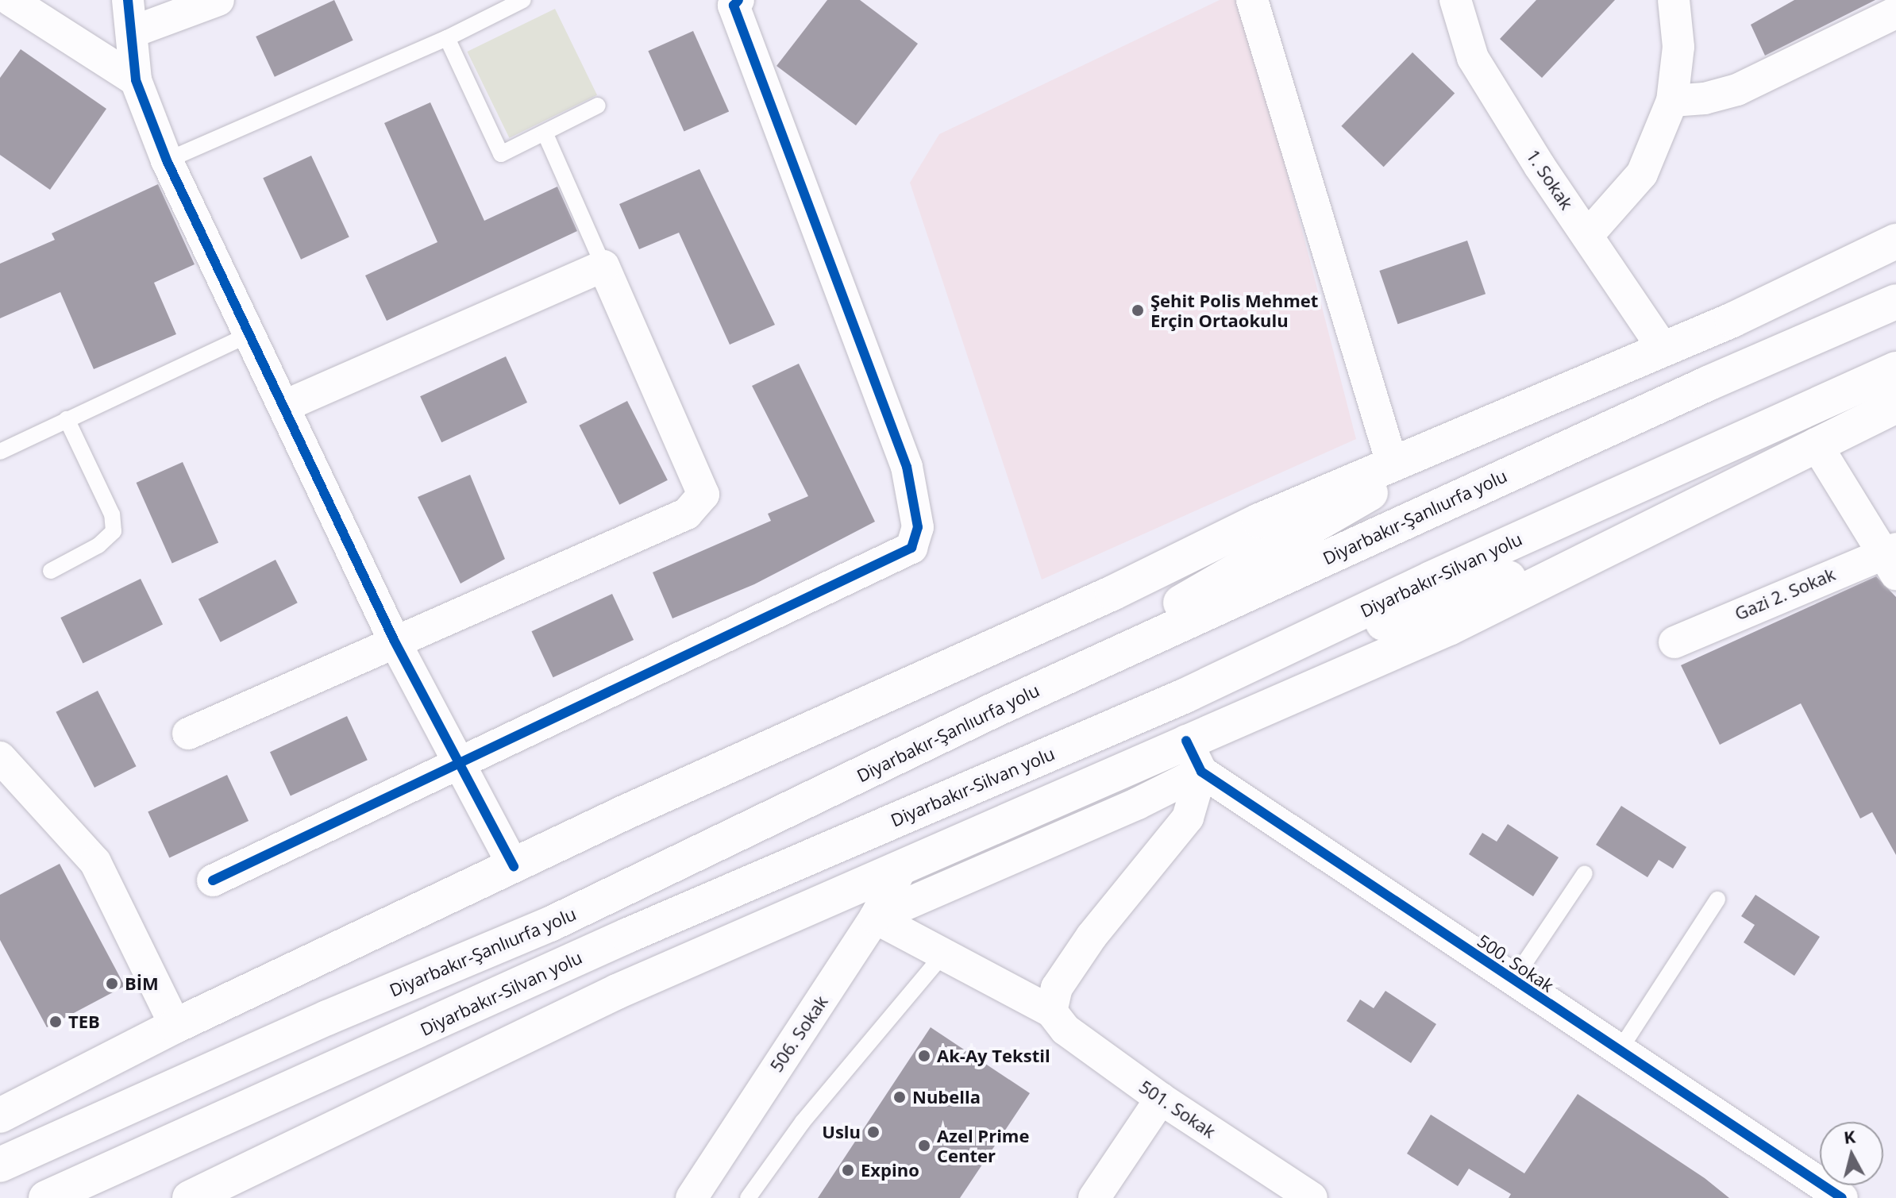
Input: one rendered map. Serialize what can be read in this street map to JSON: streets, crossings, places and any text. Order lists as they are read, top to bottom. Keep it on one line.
{"streets":{"highway":["Diyarbakır-Şanlıurfa yolu","Diyarbakır-Silvan yolu"],"street":["1. Sokak","Gazi 2. Sokak","500. Sokak","506. Sokak","501. Sokak"]},"crossings":[["506. Sokak","501. Sokak"]],"places":["Şehit Polis Mehmet Erçin Ortaokulu","BİM","TEB","Ak-Ay Tekstil","Nubella","Uslu","Azel Prime Center","Expino"],"north":"top"}
